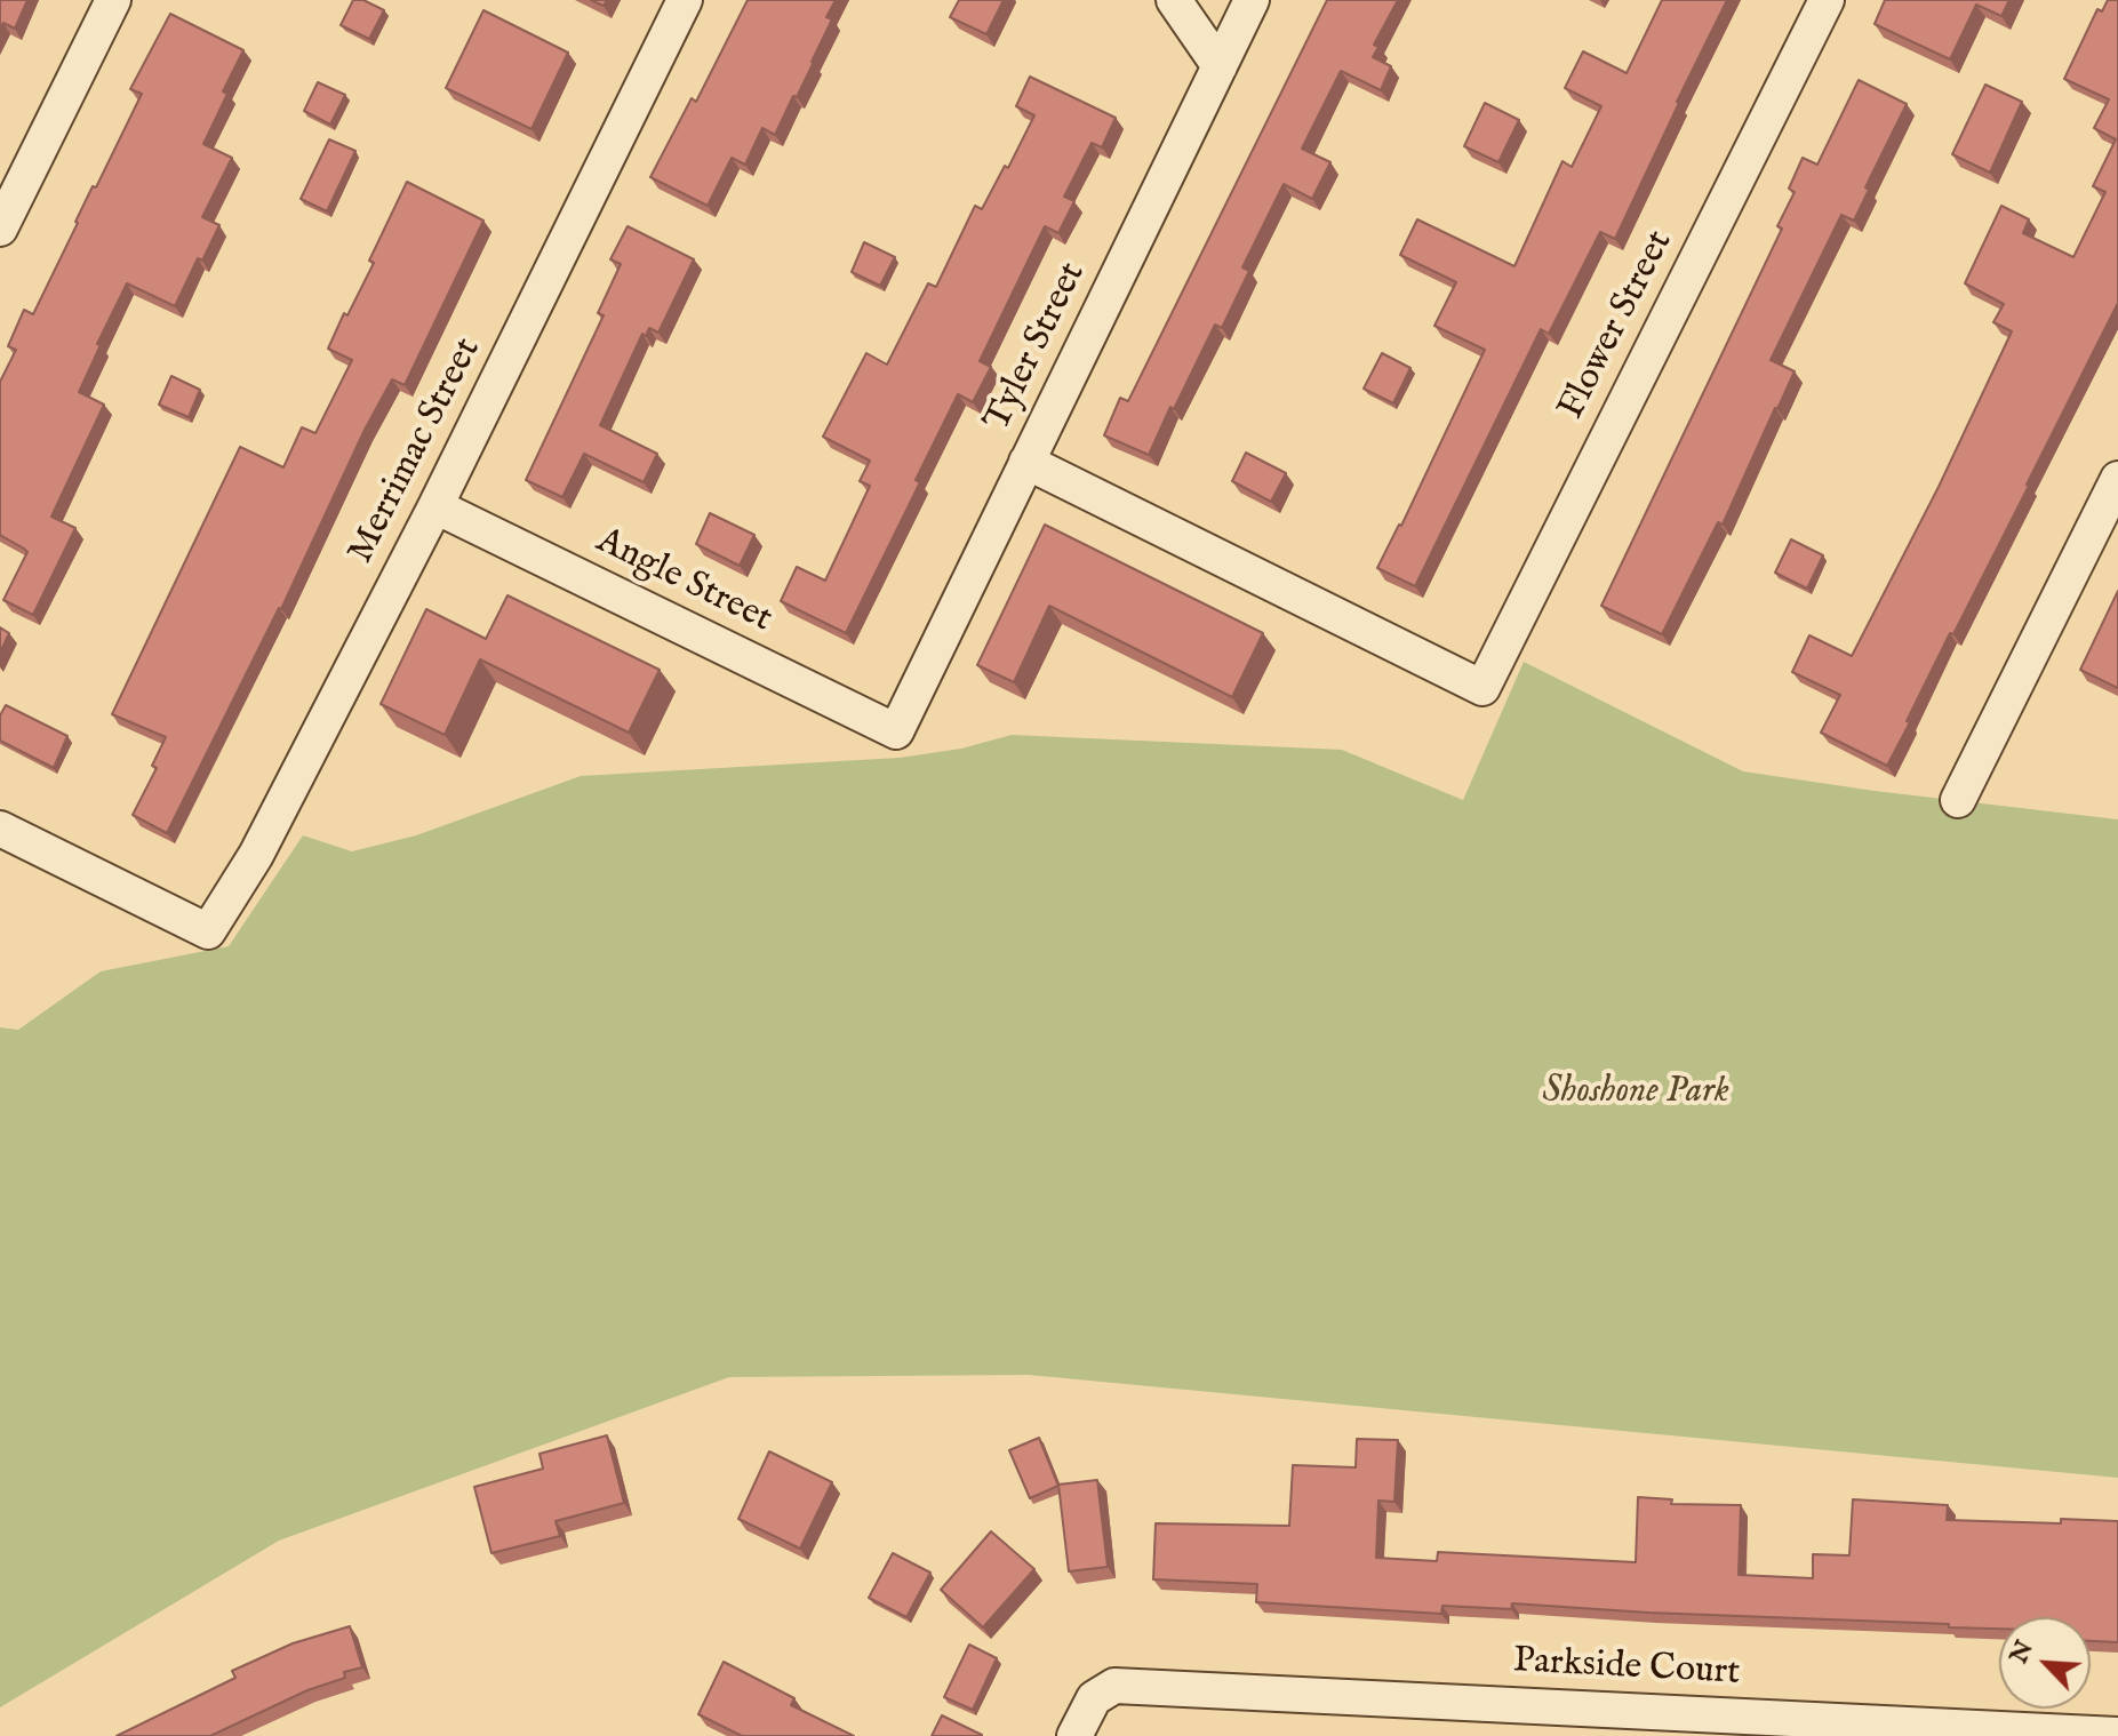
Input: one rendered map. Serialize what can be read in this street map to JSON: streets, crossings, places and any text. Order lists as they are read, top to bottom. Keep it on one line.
{"streets":{"street":["Flower Street","Tyler Street","Merrimac Street","Angle Street","Parkside Court"]},"crossings":[["Flower Street","Tyler Street"],["Tyler Street","Angle Street"],["Merrimac Street","Angle Street"]],"parks":["Shoshone Park"],"north":"top left"}
